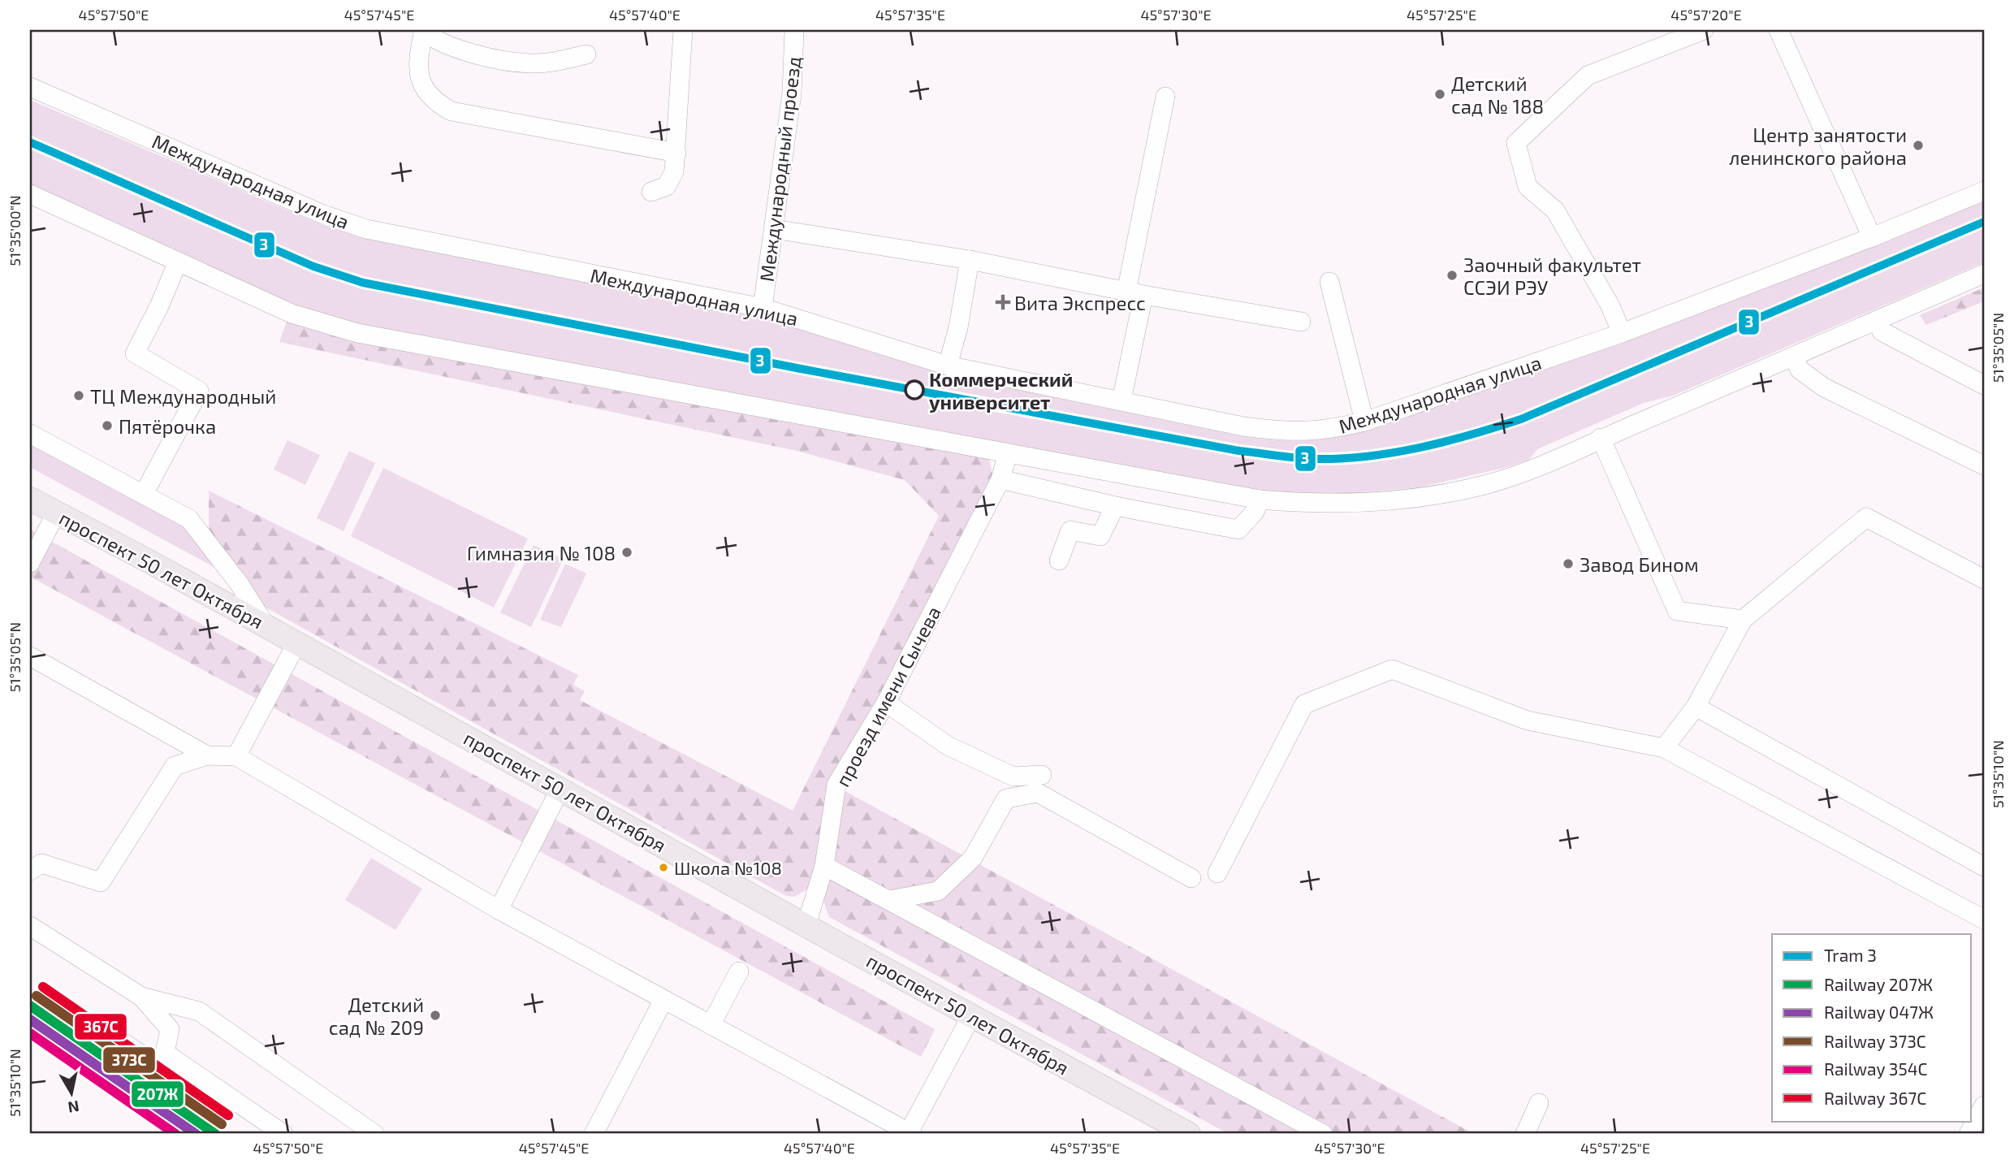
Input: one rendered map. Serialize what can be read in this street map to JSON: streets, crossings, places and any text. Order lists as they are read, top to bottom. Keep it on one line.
{"streets":{"main road":["проспект 50 лет Октября"],"street":["Международный проезд","Международная улица","проезд имени Сычева"]},"crossings":[["Международный проезд","Международная улица"],["проспект 50 лет Октября","проезд имени Сычева"]],"places":{"other":["Детский сад № 188","Центр занятости ленинского района","Заочный факультет ССЭИ РЭУ","Коммерческий университет","ТЦ Международный","Пятёрочка","Гимназия № 108","Завод Бином","Школа №108","Детский сад № 209"],"health":["Вита Экспресс"]},"lines":["tram line 3","rail line 367С","rail line 373C","rail line 207Ж","rail line 047Ж","rail line 354С"],"legend":["Tram 3","Railway 207Ж","Railway 047Ж","Railway 373C","Railway 354С","Railway 367С"],"north":"bottom","coordinates":["45°57'50\"E","45°57'45\"E","45°57'40\"E","45°57'35\"E","45°57'30\"E","45°57'25\"E","45°57'20\"E","51°35'00\"N","51°35'05\"N","51°35'10\"N"]}
